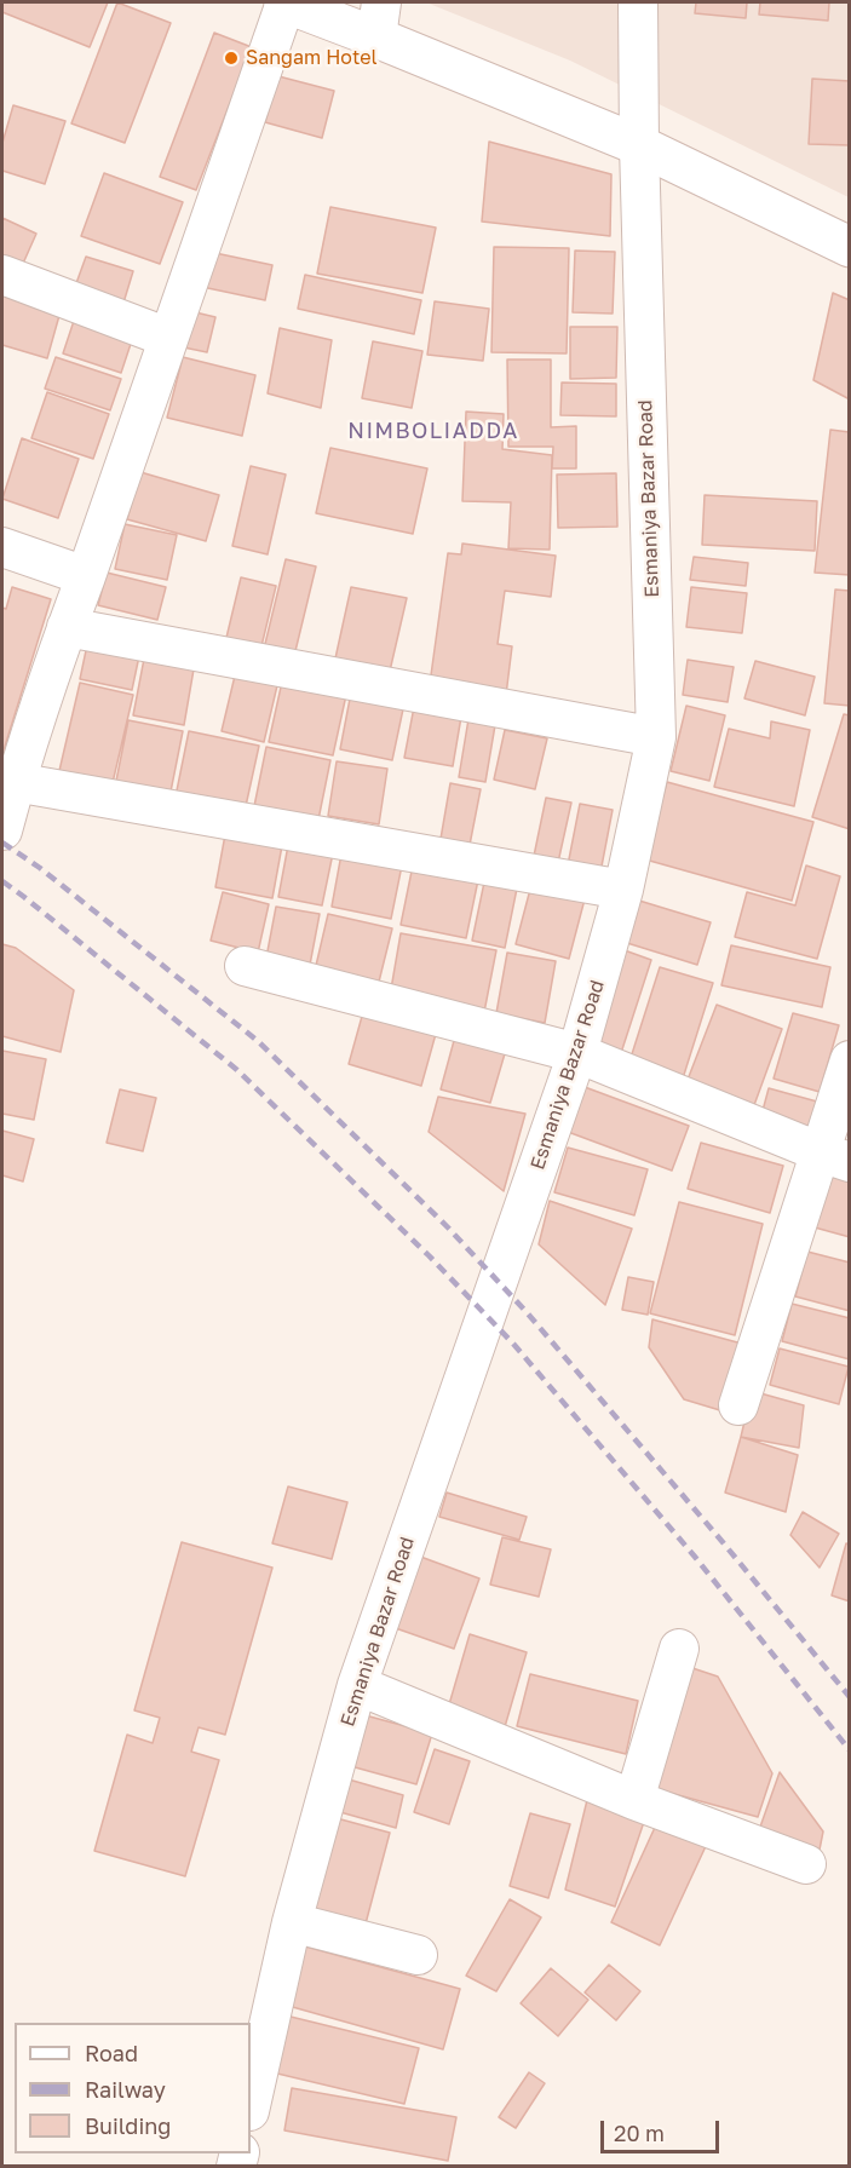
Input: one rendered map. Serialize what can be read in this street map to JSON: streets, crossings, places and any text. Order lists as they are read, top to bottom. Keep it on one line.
{"streets":{"street":["Esmaniya Bazar Road"]},"districts":["NIMBOLIADDA"],"places":["Sangam Hotel"],"legend":["Road","Railway","Building"],"scale_bar":"20 m"}
